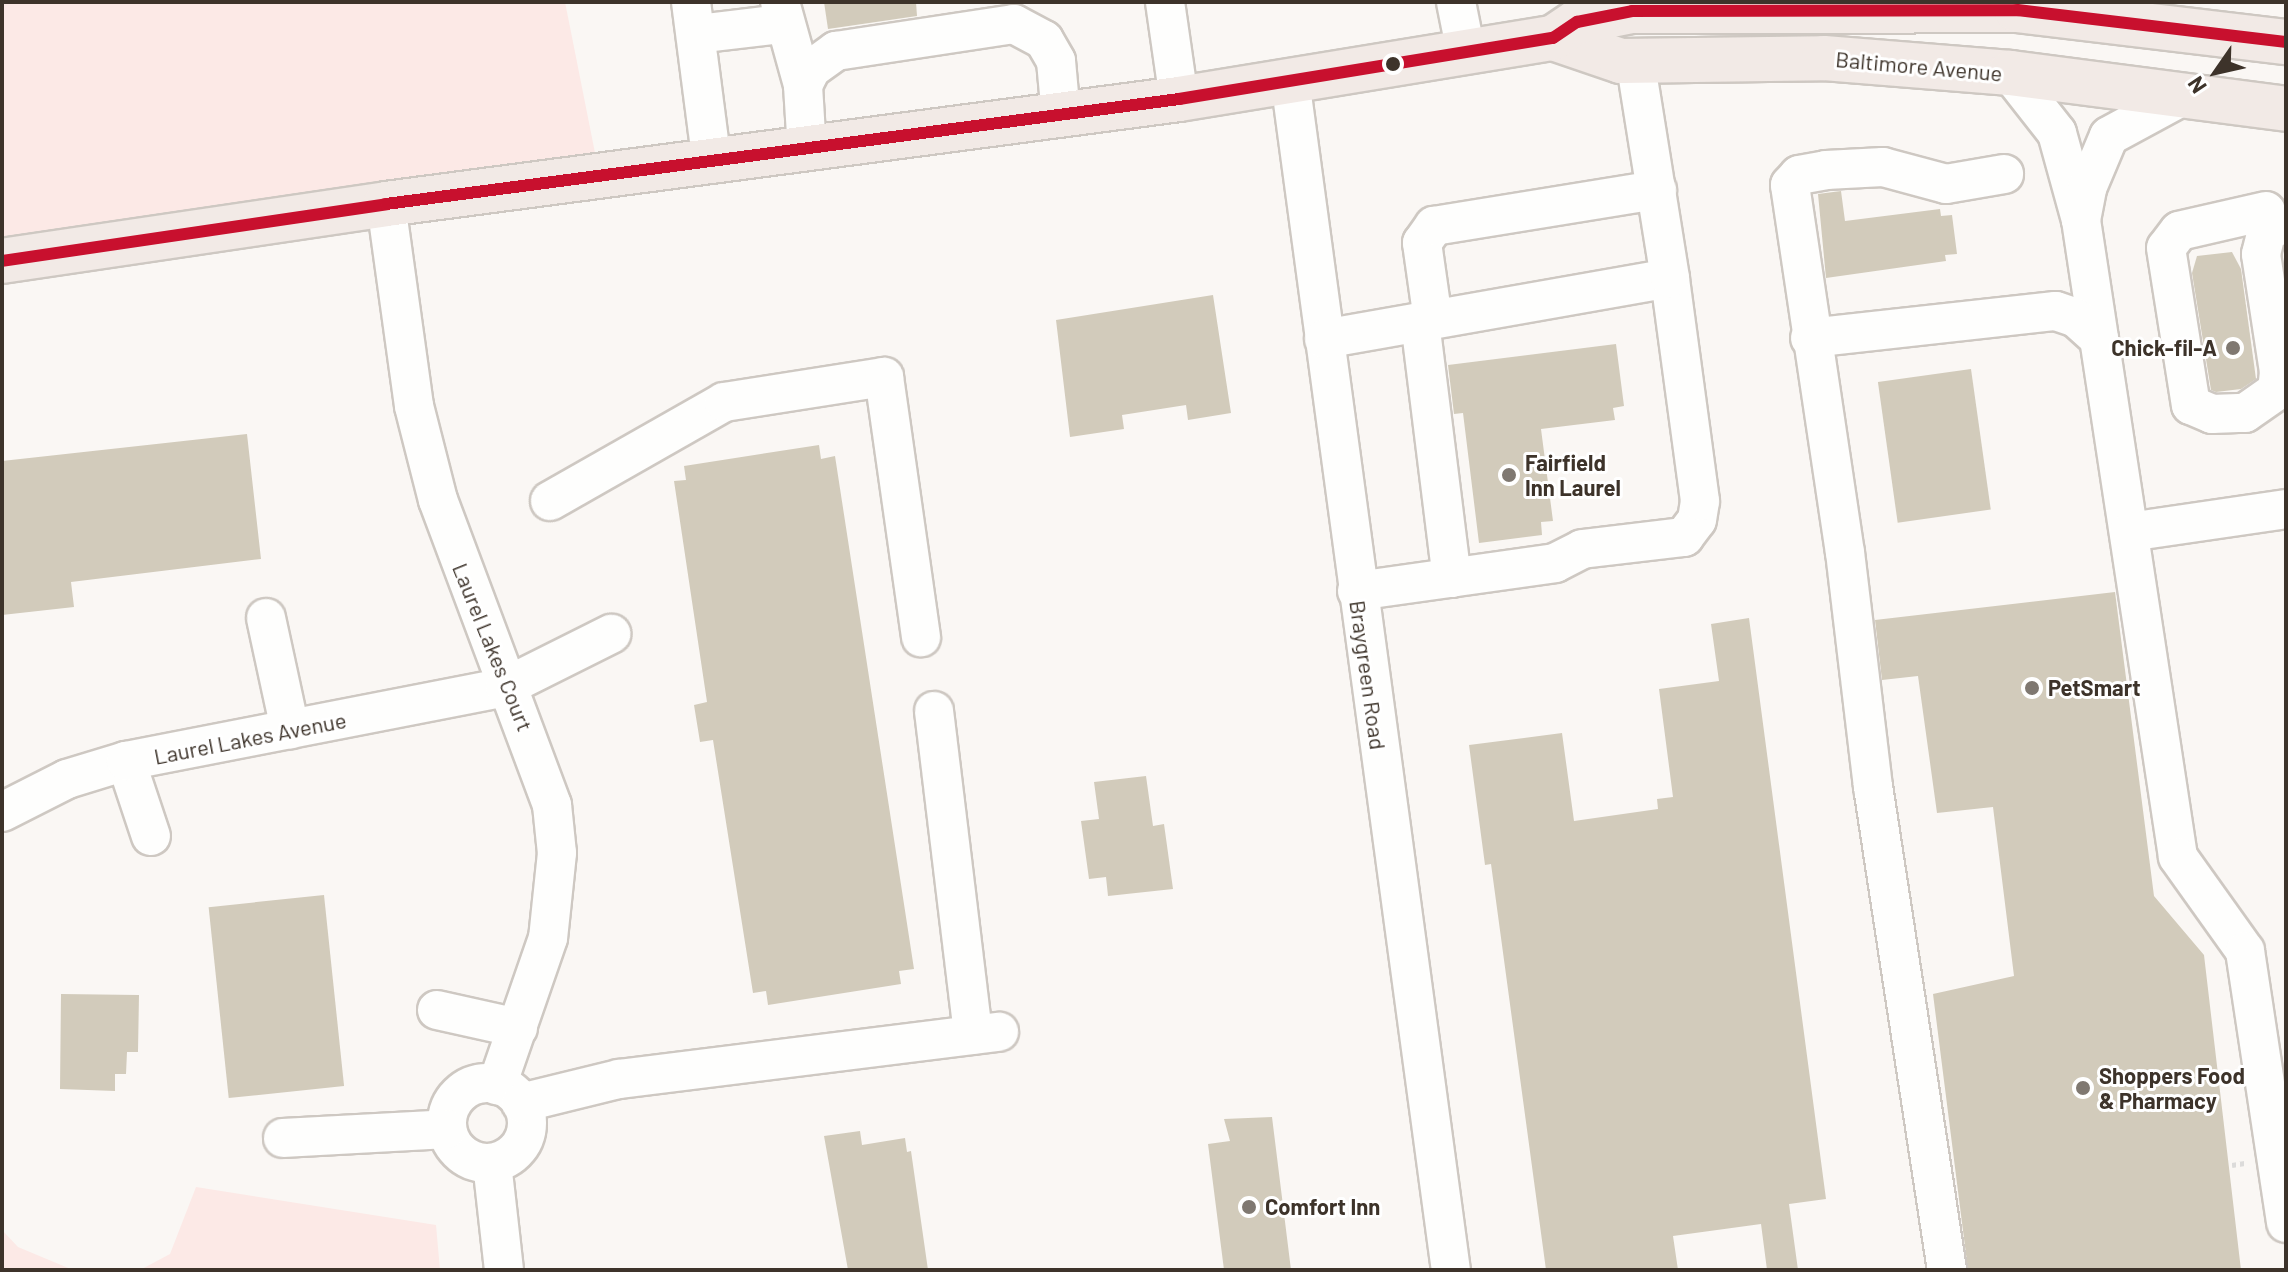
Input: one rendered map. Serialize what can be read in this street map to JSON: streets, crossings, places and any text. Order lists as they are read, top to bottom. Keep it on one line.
{"streets":{"main road":["Baltimore Avenue"],"street":["Laurel Lakes Court","Braygreen Road","Laurel Lakes Avenue"]},"crossings":[["Baltimore Avenue","Laurel Lakes Court"],["Baltimore Avenue","Braygreen Road"],["Laurel Lakes Court","Laurel Lakes Avenue"]],"places":["Chick-fil-A","Fairfield Inn Laurel","PetSmart","Shoppers Food & Pharmacy","Comfort Inn"],"north":"bottom left"}
